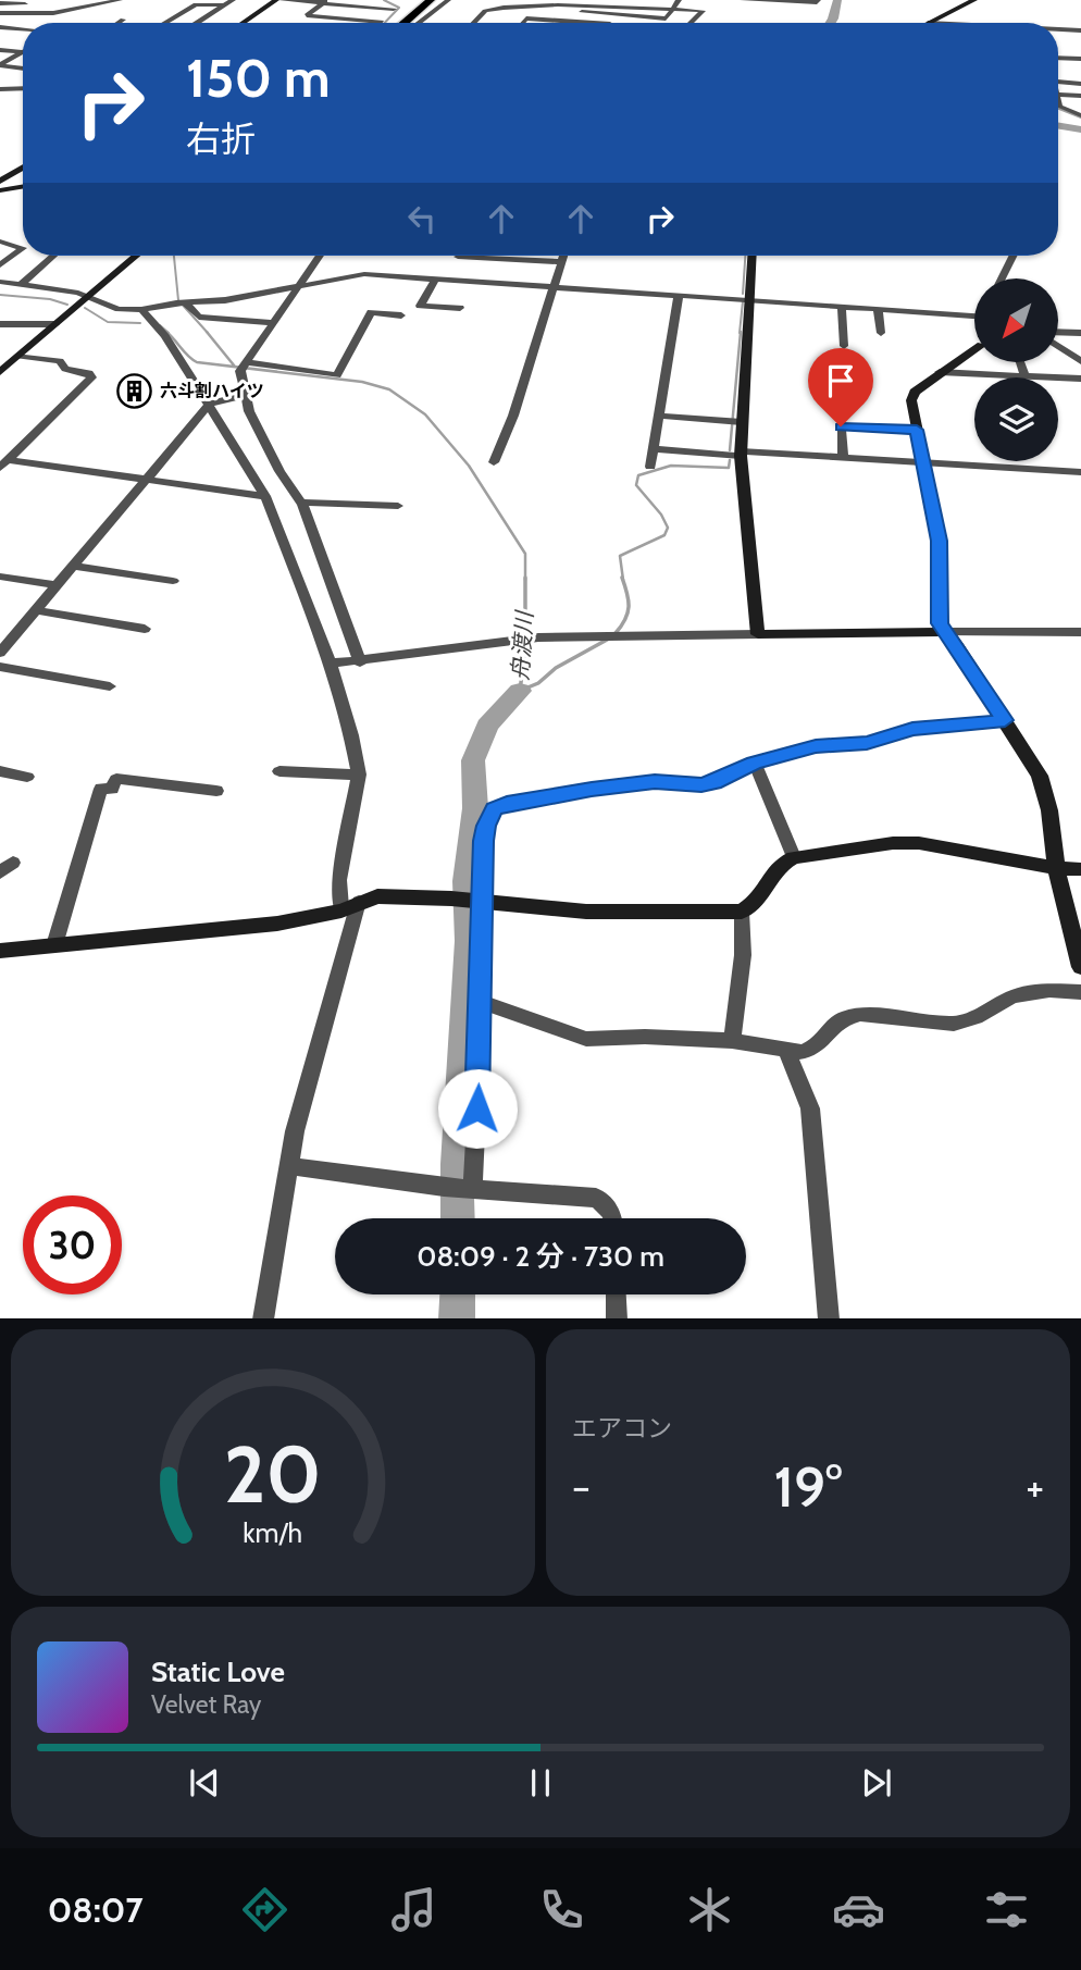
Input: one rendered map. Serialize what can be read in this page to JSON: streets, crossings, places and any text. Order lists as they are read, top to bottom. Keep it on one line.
{"water":["舟渡川"],"places":{"building":["六斗割ハイツ"]},"north":"bottom left","page":{"turn":["150 m","右折"],"limit":"30","trip":"08:09 · 2 分 · 730 m","tile":"エアコン","heat":["−","19°","+"],"song":["Static Love","Velvet Ray"],"tabs":"08:07","gauge":["20","km/h"]}}
